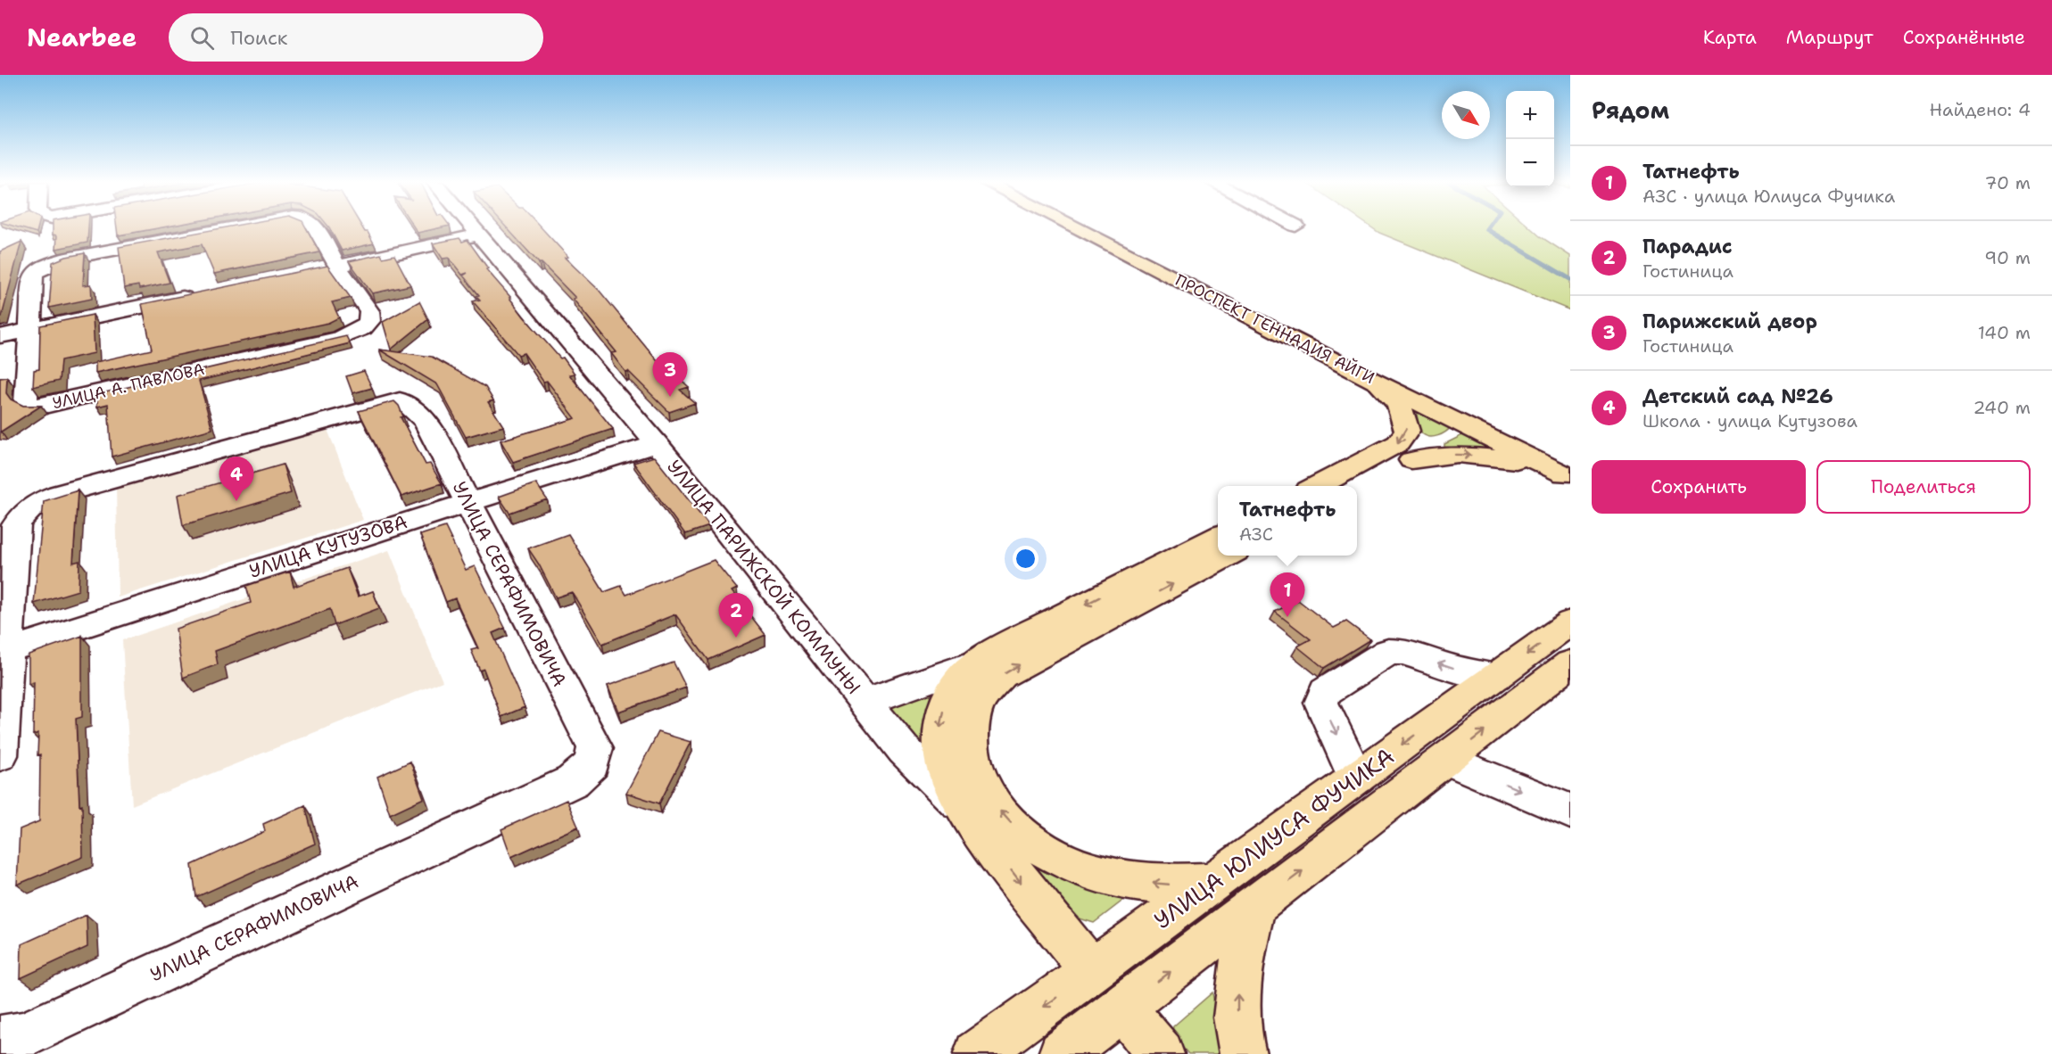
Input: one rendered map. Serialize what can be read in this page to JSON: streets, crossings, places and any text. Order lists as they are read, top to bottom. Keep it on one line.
{"streets":{"main road":["ПРОСПЕКТ ГЕННАДИЯ АЙГИ","УЛИЦА ПАРИЖСКОЙ КОММУНЫ","УЛИЦА ЮЛИУСА ФУЧИКА"],"street":["УЛИЦА А. ПАВЛОВА","УЛИЦА КУТУЗОВА","УЛИЦА СЕРАФИМОВИЧА"]},"crossings":[["УЛИЦА КУТУЗОВА","УЛИЦА ПАРИЖСКОЙ КОММУНЫ"],["УЛИЦА КУТУЗОВА","УЛИЦА СЕРАФИМОВИЧА"],["УЛИЦА ПАРИЖСКОЙ КОММУНЫ","УЛИЦА ЮЛИУСА ФУЧИКА"]],"north":"bottom right","page":{"header":"Nearbee","search":"Поиск","nav":["Карта","Маршрут","Сохранённые"],"heading":["Рядом","Найдено: 4"],"map_buttons":["+","−"],"list":[{"mark":"1","name":"Татнефть","note":"АЗС · улица Юлиуса Фучика","value":"70 m"},{"mark":"2","name":"Парадис","note":"Гостиница","value":"90 m"},{"mark":"3","name":"Парижский двор","note":"Гостиница","value":"140 m"},{"mark":"4","name":"Детский сад №26","note":"Школа · улица Кутузова","value":"240 m"}],"pins":["3","4","1","2"],"buttons":["Сохранить","Поделиться"],"popup":["Татнефть","АЗС"]}}
